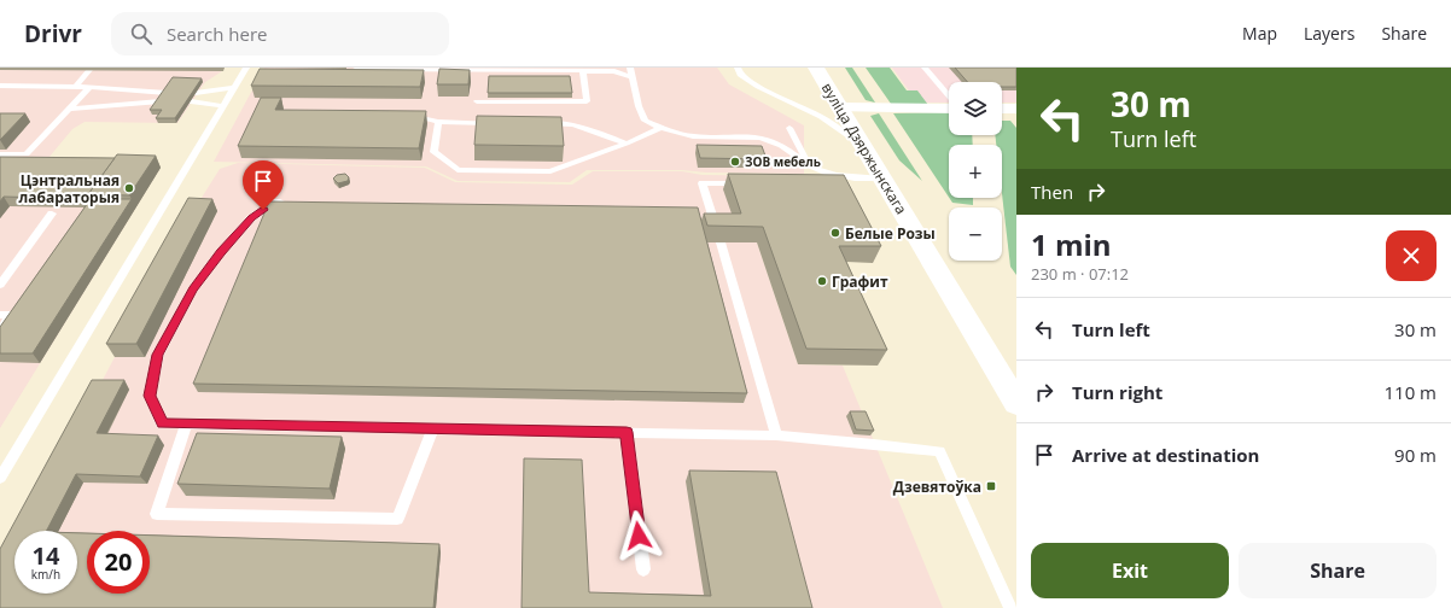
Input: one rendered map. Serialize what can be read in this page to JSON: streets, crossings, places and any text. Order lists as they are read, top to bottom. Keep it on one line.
{"streets":{"main road":["вуліца Дзяржынскага"]},"places":{"other":["ЗОВ мебель","Цэнтральная лабараторыя","Белые Розы","Графит"],"transit":["Дзевятоўка"]},"page":{"header":"Drivr","search":"Search here","nav":["Map","Layers","Share"],"turn":["30 m","Turn left"],"map_buttons":["+","−"],"then":"Then","heading":["1 min","230 m · 07:12"],"list":[{"name":"Turn left","value":"30 m"},{"name":"Turn right","value":"110 m"},{"name":"Arrive at destination","value":"90 m"}],"speed":"14 km/h","limit":"20","buttons":["Exit","Share"]}}
